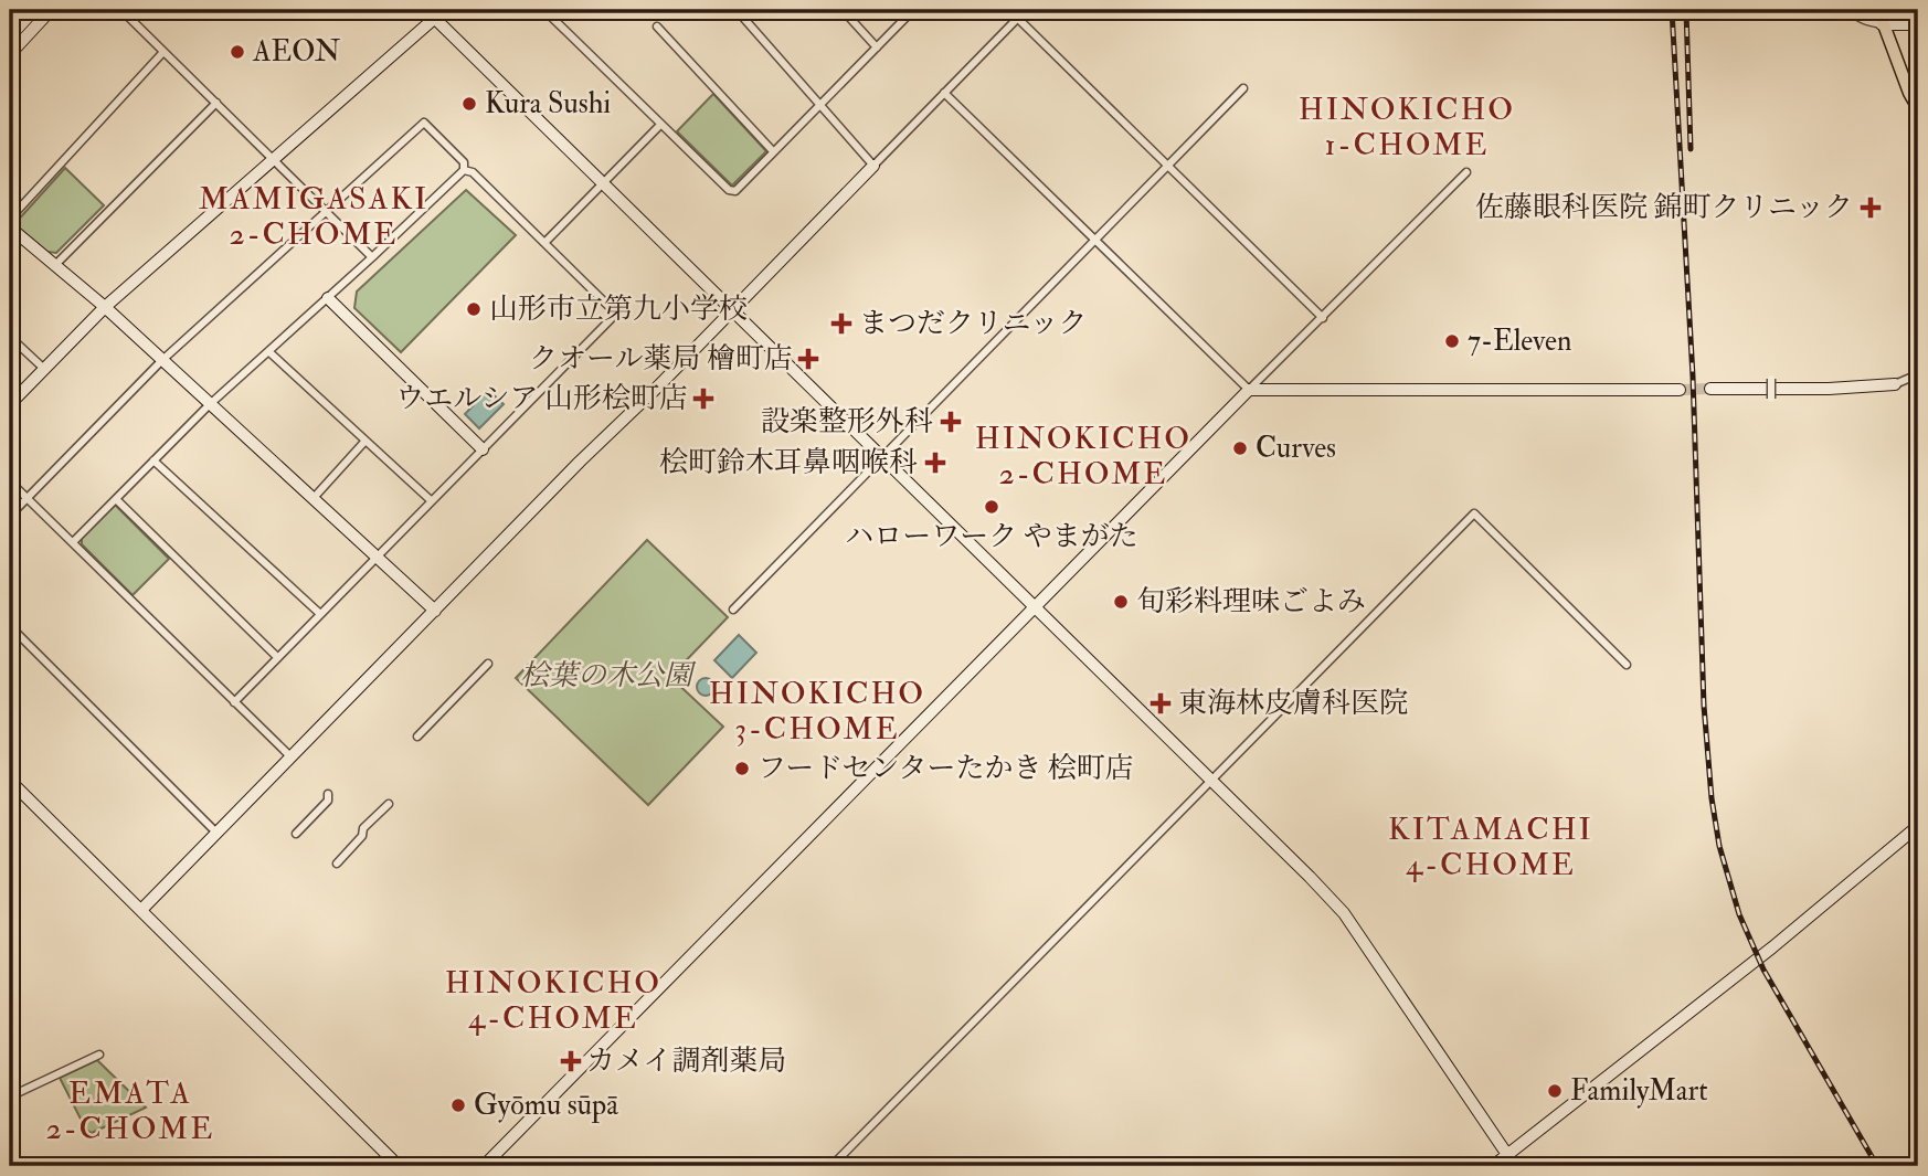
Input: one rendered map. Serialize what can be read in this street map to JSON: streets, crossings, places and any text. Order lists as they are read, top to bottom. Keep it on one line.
{"districts":["HINOKICHO 1-CHOME","MAMIGASAKI 2-CHOME","HINOKICHO 2-CHOME","HINOKICHO 3-CHOME","KITAMACHI 4-CHOME","HINOKICHO 4-CHOME","EMATA 2-CHOME"],"parks":["桧葉の木公園"],"places":{"other":["AEON","Kura Sushi","山形市立第九小学校","7-Eleven","Curves","ハローワーク やまがた","旬彩料理味ごよみ","フードセンターたかき 桧町店","FamilyMart","Gyōmu sūpā"],"health":["佐藤眼科医院 錦町クリニック","まつだクリニック","クオール薬局 檜町店","ウエルシア 山形桧町店","設楽整形外科","桧町鈴木耳鼻咽喉科","東海林皮膚科医院","カメイ調剤薬局"]}}
